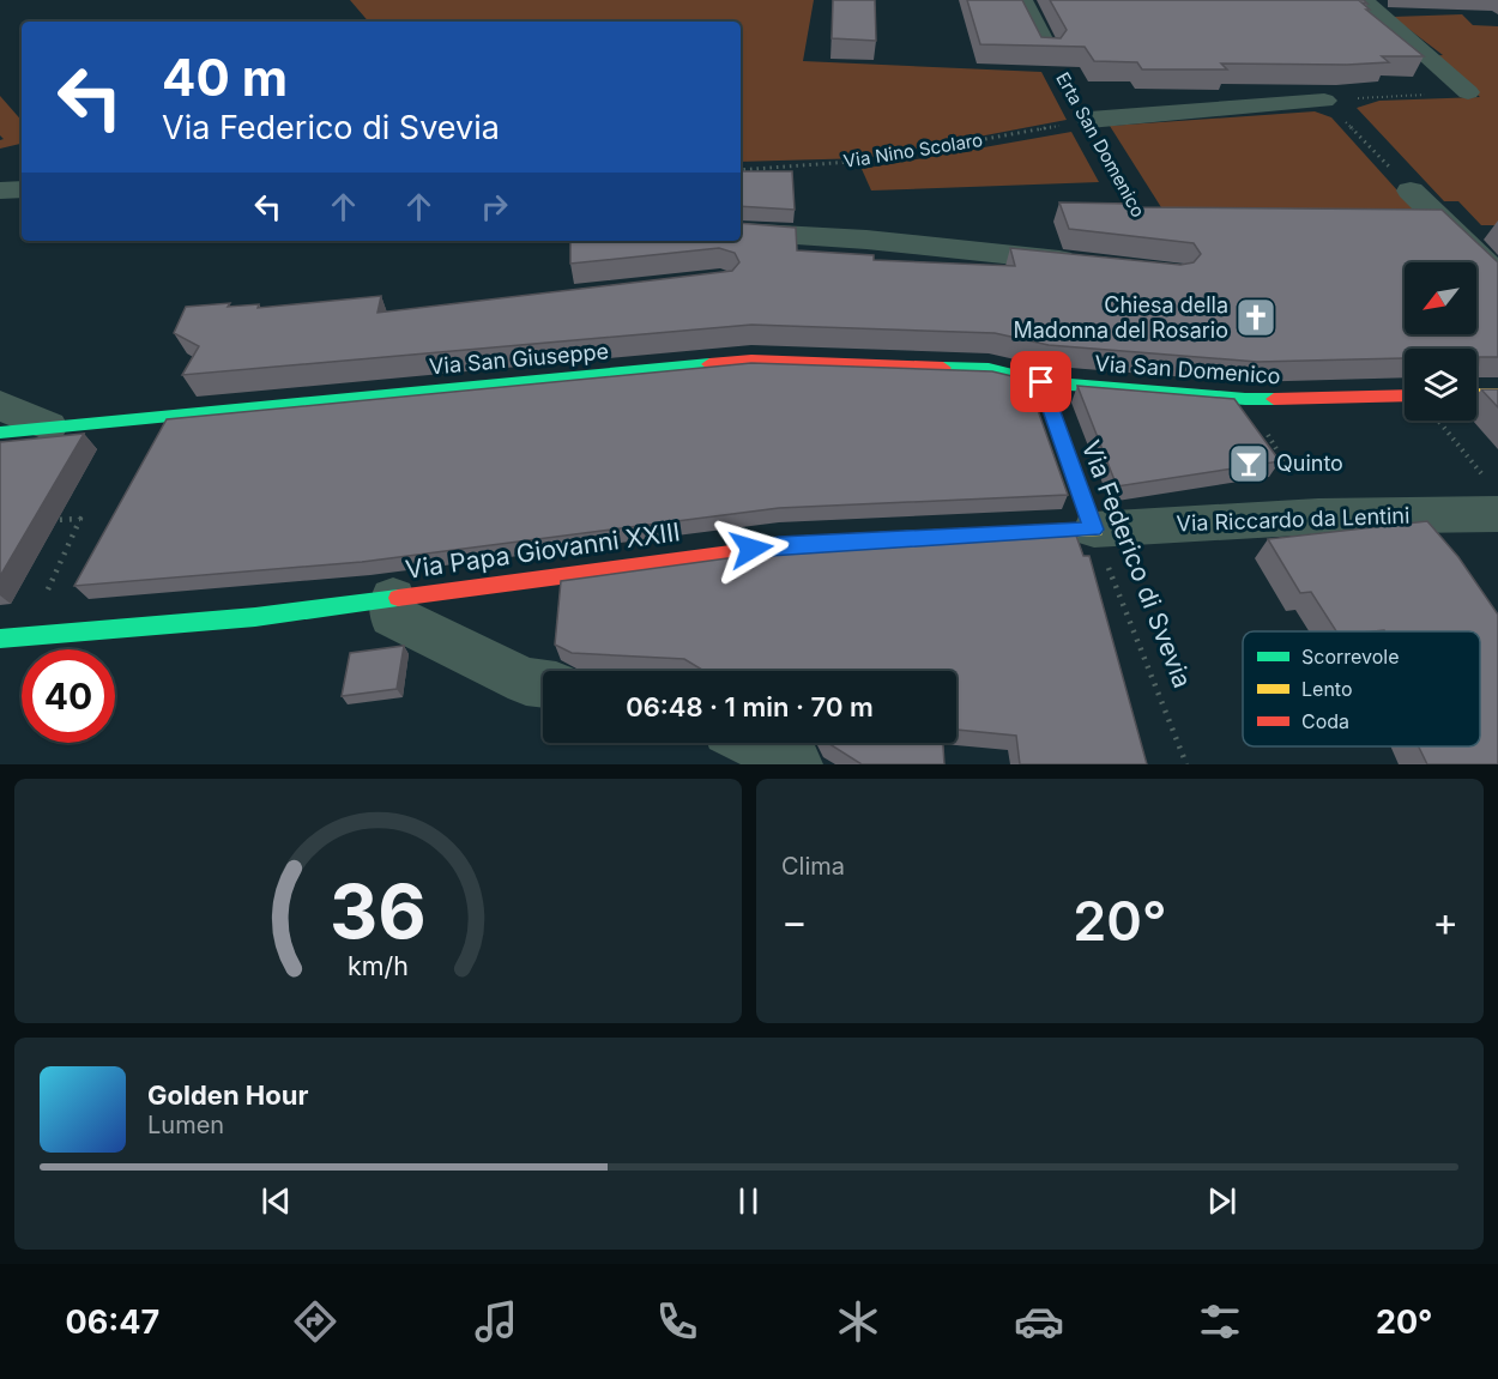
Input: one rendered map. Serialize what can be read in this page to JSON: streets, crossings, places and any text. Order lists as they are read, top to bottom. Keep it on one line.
{"streets":{"street":["Erta San Domenico","Via San Giuseppe","Via San Domenico","Via Riccardo da Lentini","Via Papa Giovanni XXIII","Via Federico di Svevia"],"path":["Via Nino Scolaro"]},"crossings":[["Erta San Domenico","Via Nino Scolaro"],["Via San Giuseppe","Via San Domenico"],["Via San Giuseppe","Via Federico di Svevia"],["Via San Domenico","Via Federico di Svevia"],["Via Riccardo da Lentini","Via Papa Giovanni XXIII"],["Via Riccardo da Lentini","Via Federico di Svevia"],["Via Papa Giovanni XXIII","Via Federico di Svevia"]],"places":{"church":["Chiesa della Madonna del Rosario"],"bar":["Quinto"]},"legend":["Scorrevole","Lento","Coda"],"north":"bottom left","page":{"turn":["40 m","Via Federico di Svevia"],"limit":"40","trip":"06:48 · 1 min · 70 m","tile":"Clima","heat":["−","20°","+"],"song":["Golden Hour","Lumen"],"tabs":["06:47","20°"],"gauge":["36","km/h"]}}
